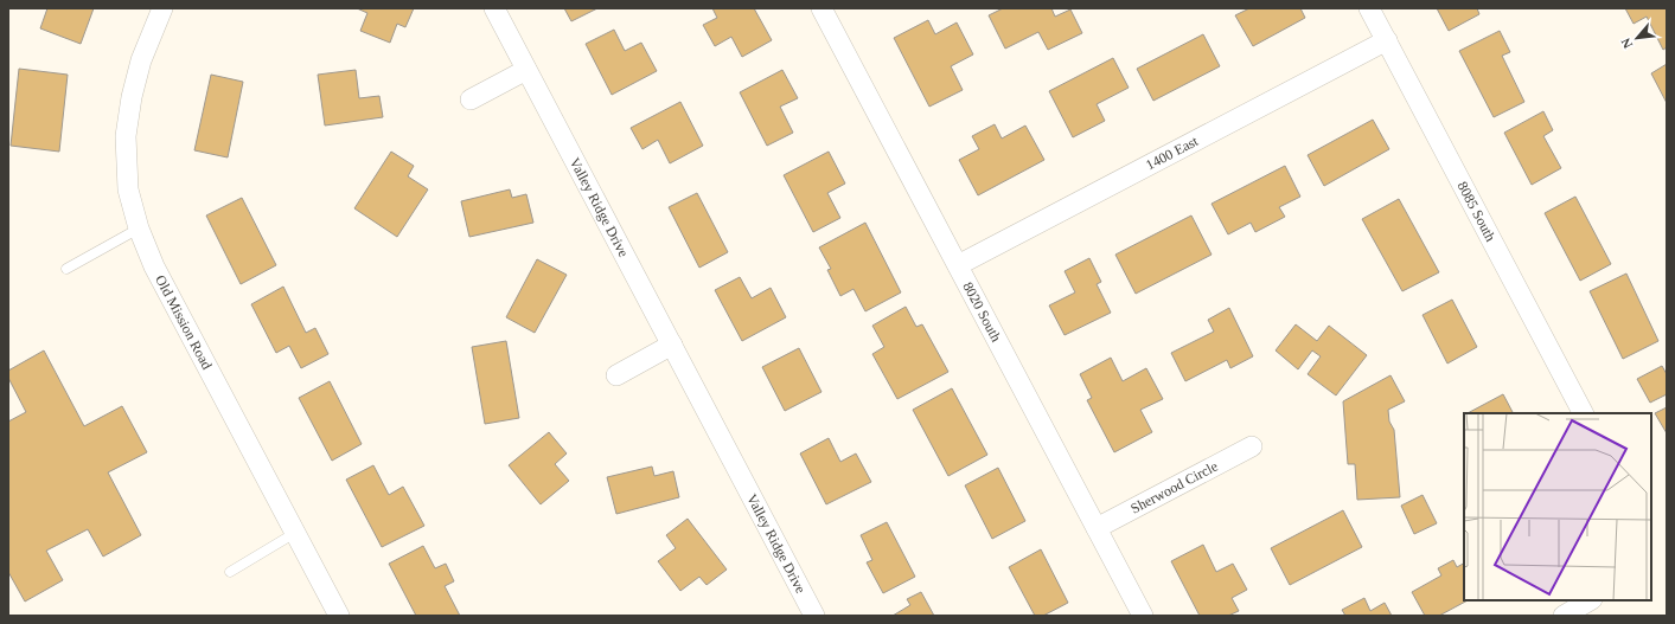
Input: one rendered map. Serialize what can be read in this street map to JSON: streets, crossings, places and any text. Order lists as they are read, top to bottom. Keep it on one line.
{"streets":{"street":["1400 East","Valley Ridge Drive","8085 South","8020 South","Old Mission Road","Sherwood Circle"]},"crossings":[["1400 East","8085 South"],["1400 East","8020 South"],["8020 South","Sherwood Circle"]],"north":"bottom left"}
